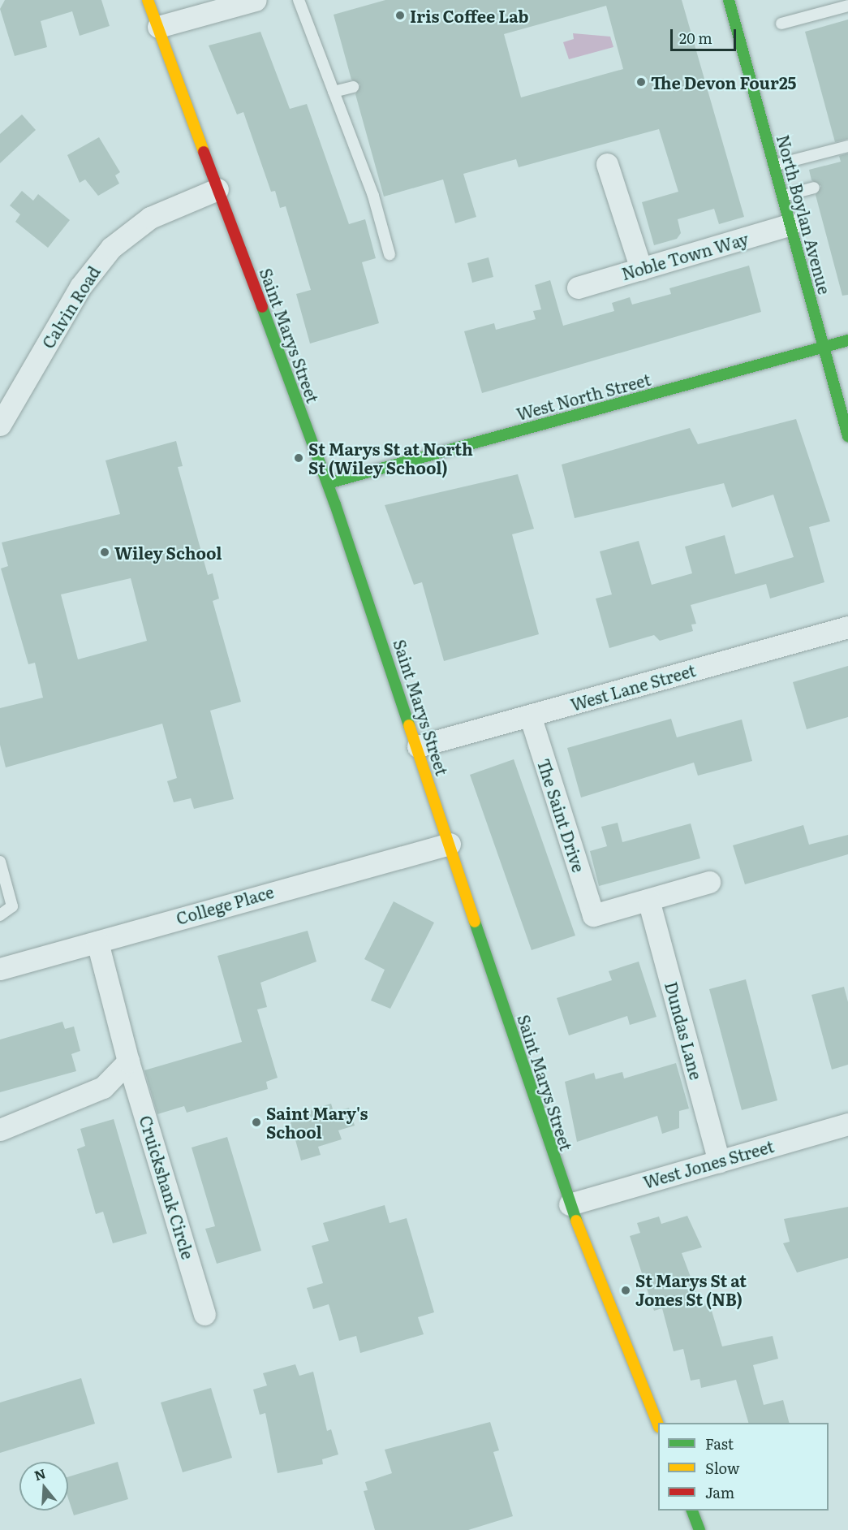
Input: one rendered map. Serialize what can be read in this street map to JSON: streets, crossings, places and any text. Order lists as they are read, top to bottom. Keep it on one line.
{"streets":{"main road":["North Boylan Avenue","Saint Marys Street","West North Street"],"street":["Noble Town Way","Calvin Road","West Lane Street","The Saint Drive","College Place","Dundas Lane","West Jones Street","Cruickshank Circle"]},"crossings":[["North Boylan Avenue","Noble Town Way"],["North Boylan Avenue","West North Street"],["Calvin Road","Saint Marys Street"],["Saint Marys Street","West North Street"],["Saint Marys Street","West Lane Street"],["Saint Marys Street","College Place"],["Saint Marys Street","West Jones Street"],["West Lane Street","The Saint Drive"],["The Saint Drive","Dundas Lane"],["College Place","Cruickshank Circle"],["Dundas Lane","West Jones Street"]],"places":["Iris Coffee Lab","The Devon Four25","St Marys St at North St (Wiley School)","Wiley School","Saint Mary's School","St Marys St at Jones St (NB)"],"legend":["Fast","Slow","Jam"],"scale_bar":"20 m","north":"top"}
